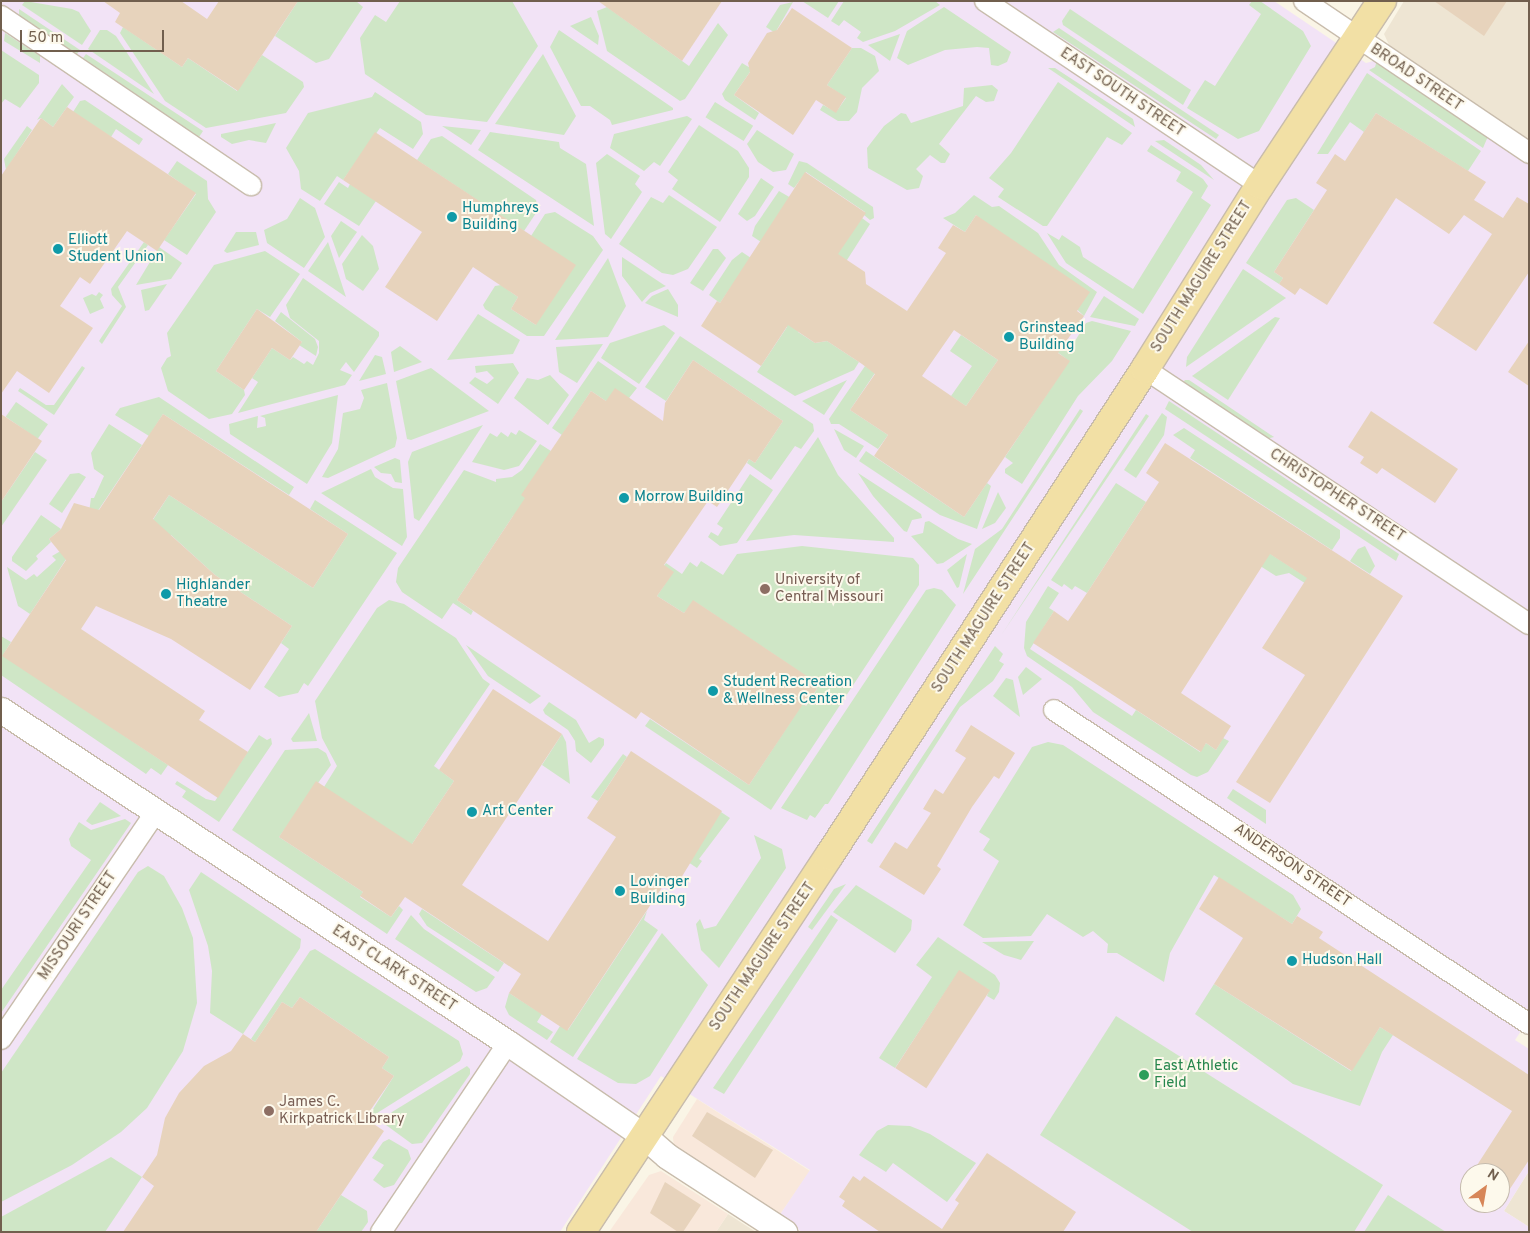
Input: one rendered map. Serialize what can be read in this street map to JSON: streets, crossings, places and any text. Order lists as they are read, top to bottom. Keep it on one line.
{"streets":{"main road":["SOUTH MAGUIRE STREET"],"street":["BROAD STREET","EAST SOUTH STREET","CHRISTOPHER STREET","ANDERSON STREET","MISSOURI STREET","EAST CLARK STREET"]},"crossings":[["BROAD STREET","SOUTH MAGUIRE STREET"],["EAST SOUTH STREET","SOUTH MAGUIRE STREET"],["SOUTH MAGUIRE STREET","CHRISTOPHER STREET"],["SOUTH MAGUIRE STREET","EAST CLARK STREET"],["MISSOURI STREET","EAST CLARK STREET"]],"places":["Humphreys Building","Elliott Student Union","Grinstead Building","Morrow Building","University of Central Missouri","Highlander Theatre","Student Recreation & Wellness Center","Art Center","Lovinger Building","Hudson Hall","East Athletic Field","James C. Kirkpatrick Library"],"scale_bar":"50 m","north":"top right"}
